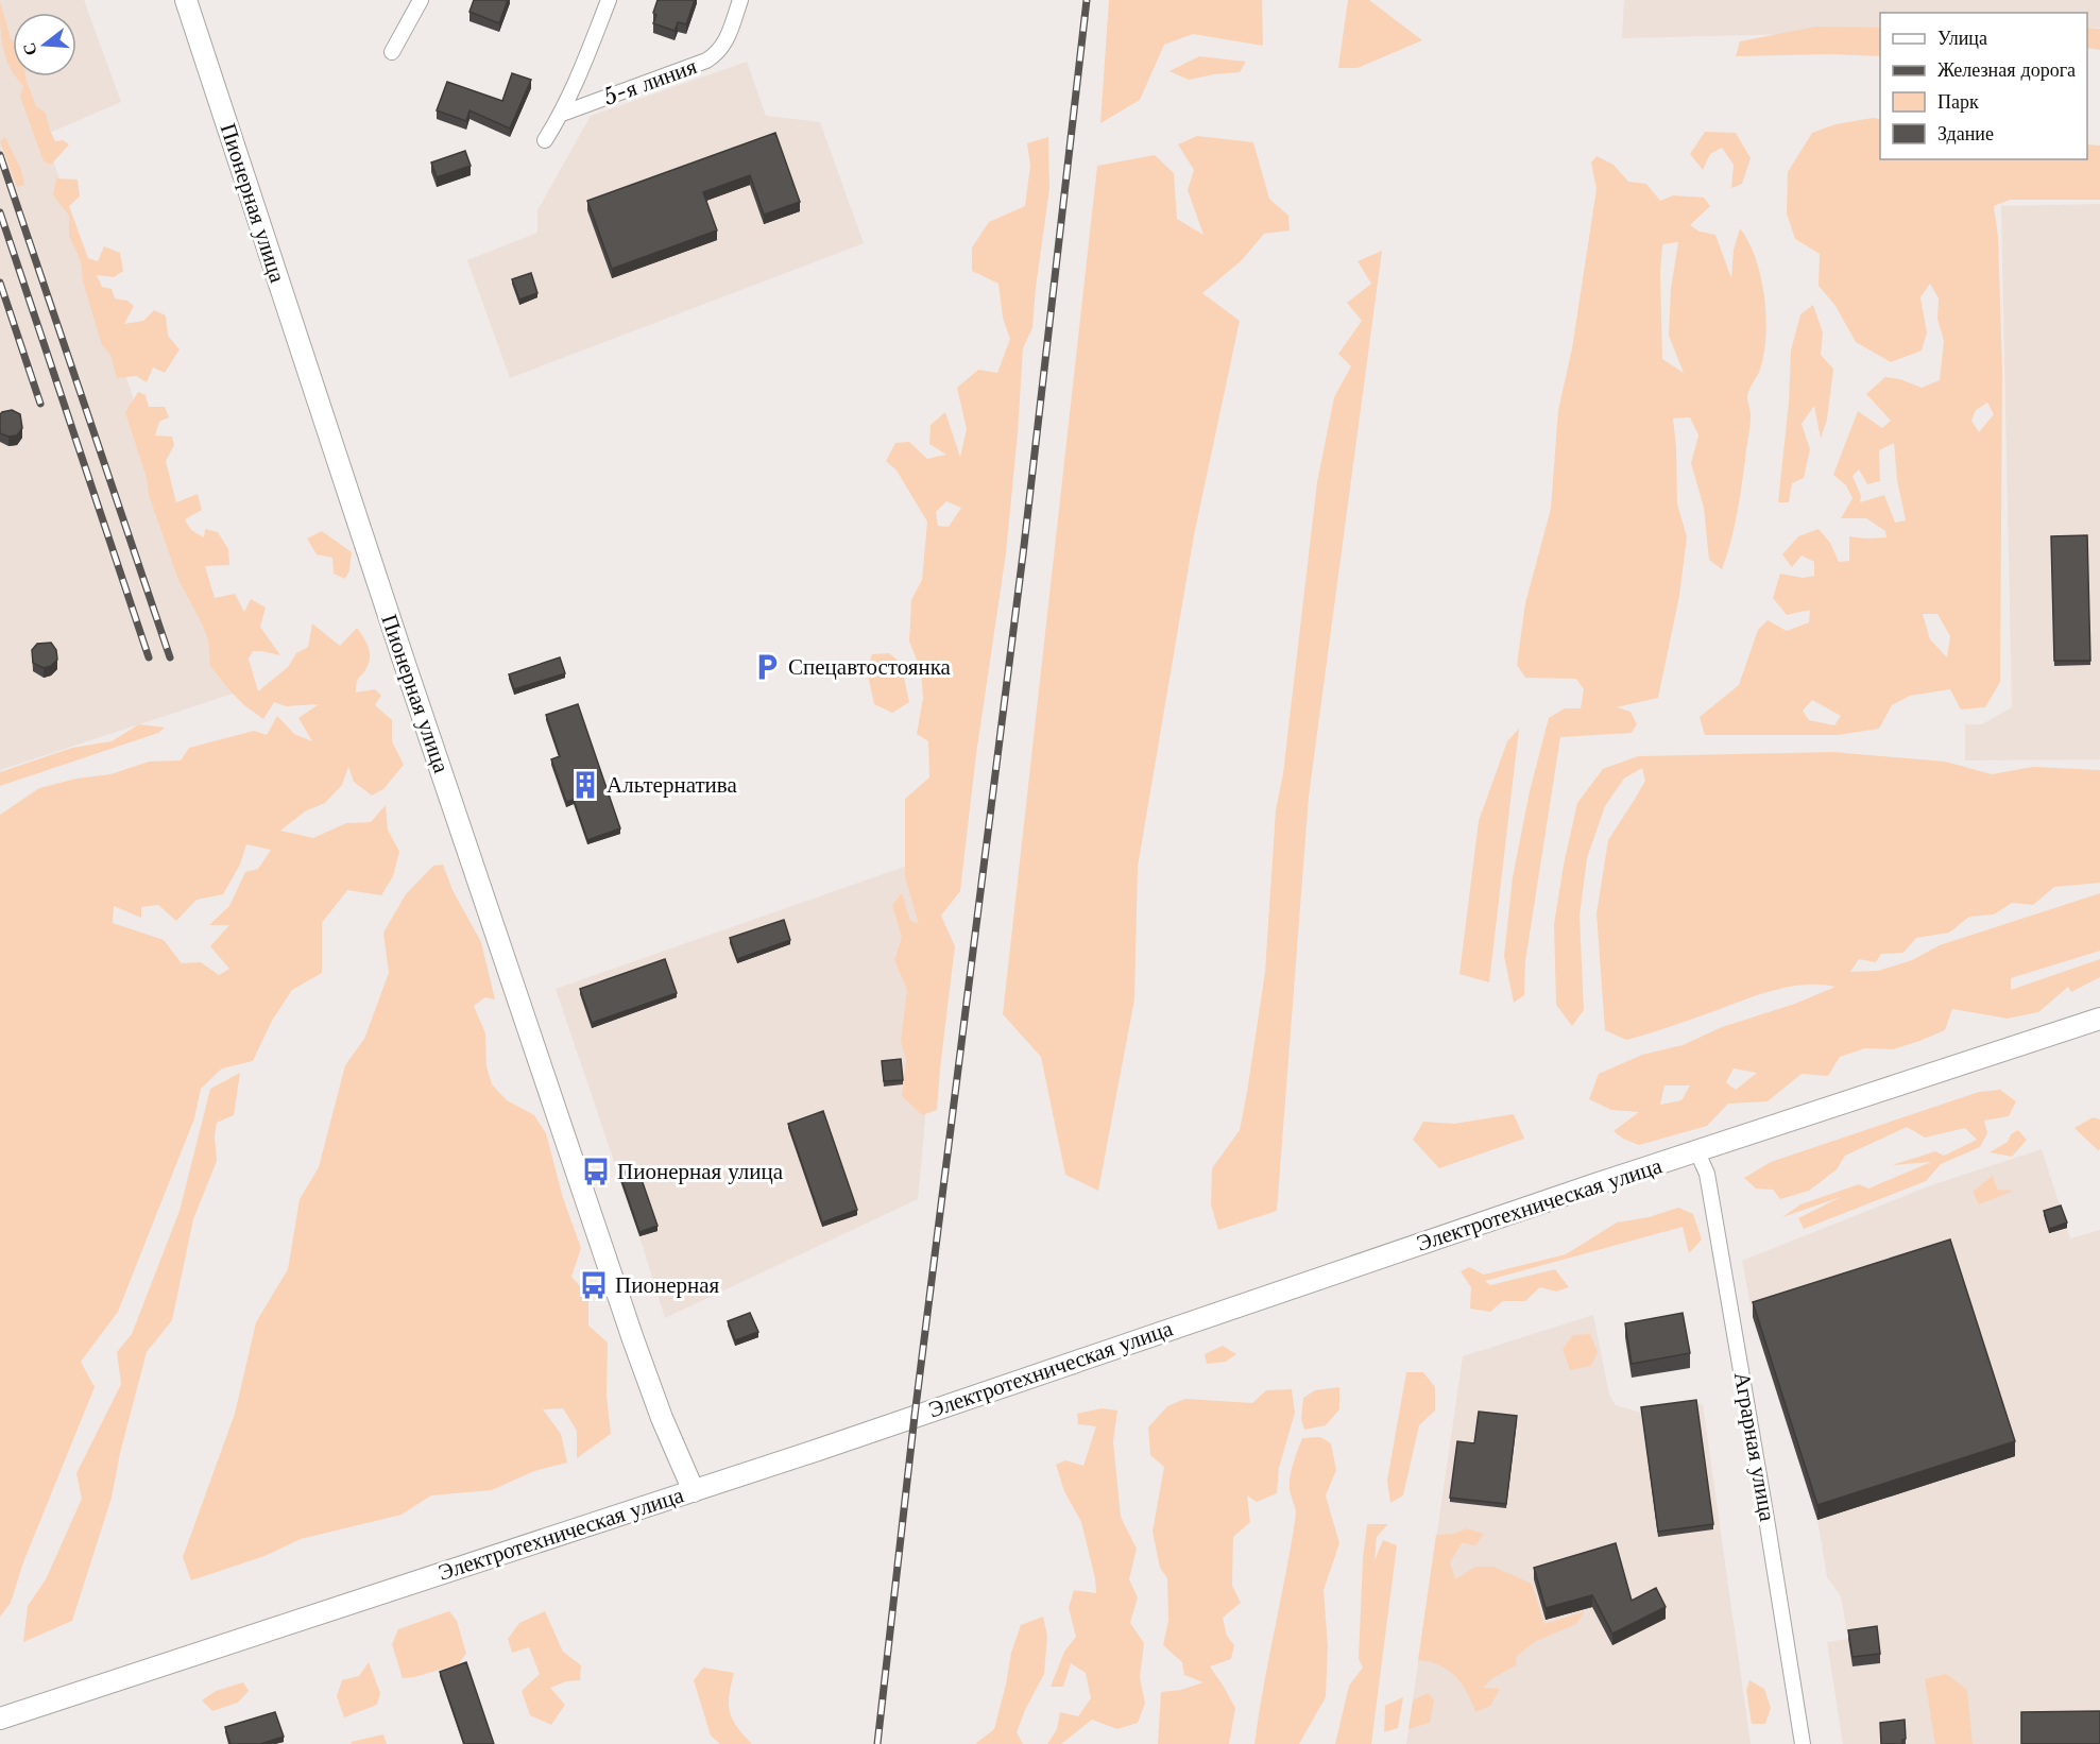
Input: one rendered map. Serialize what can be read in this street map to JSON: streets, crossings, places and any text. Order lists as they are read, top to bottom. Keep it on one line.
{"streets":{"main road":["Пионерная улица","Электротехническая улица"],"street":["5-я линия","Аграрная улица"]},"crossings":[["Пионерная улица","Электротехническая улица"],["Электротехническая улица","Аграрная улица"]],"places":{"parking":["Спецавтостоянка"],"building":["Альтернатива"],"bus stop":["Пионерная улица","Пионерная"]},"legend":["Улица","Железная дорога","Парк","Здание"],"north":"left"}
